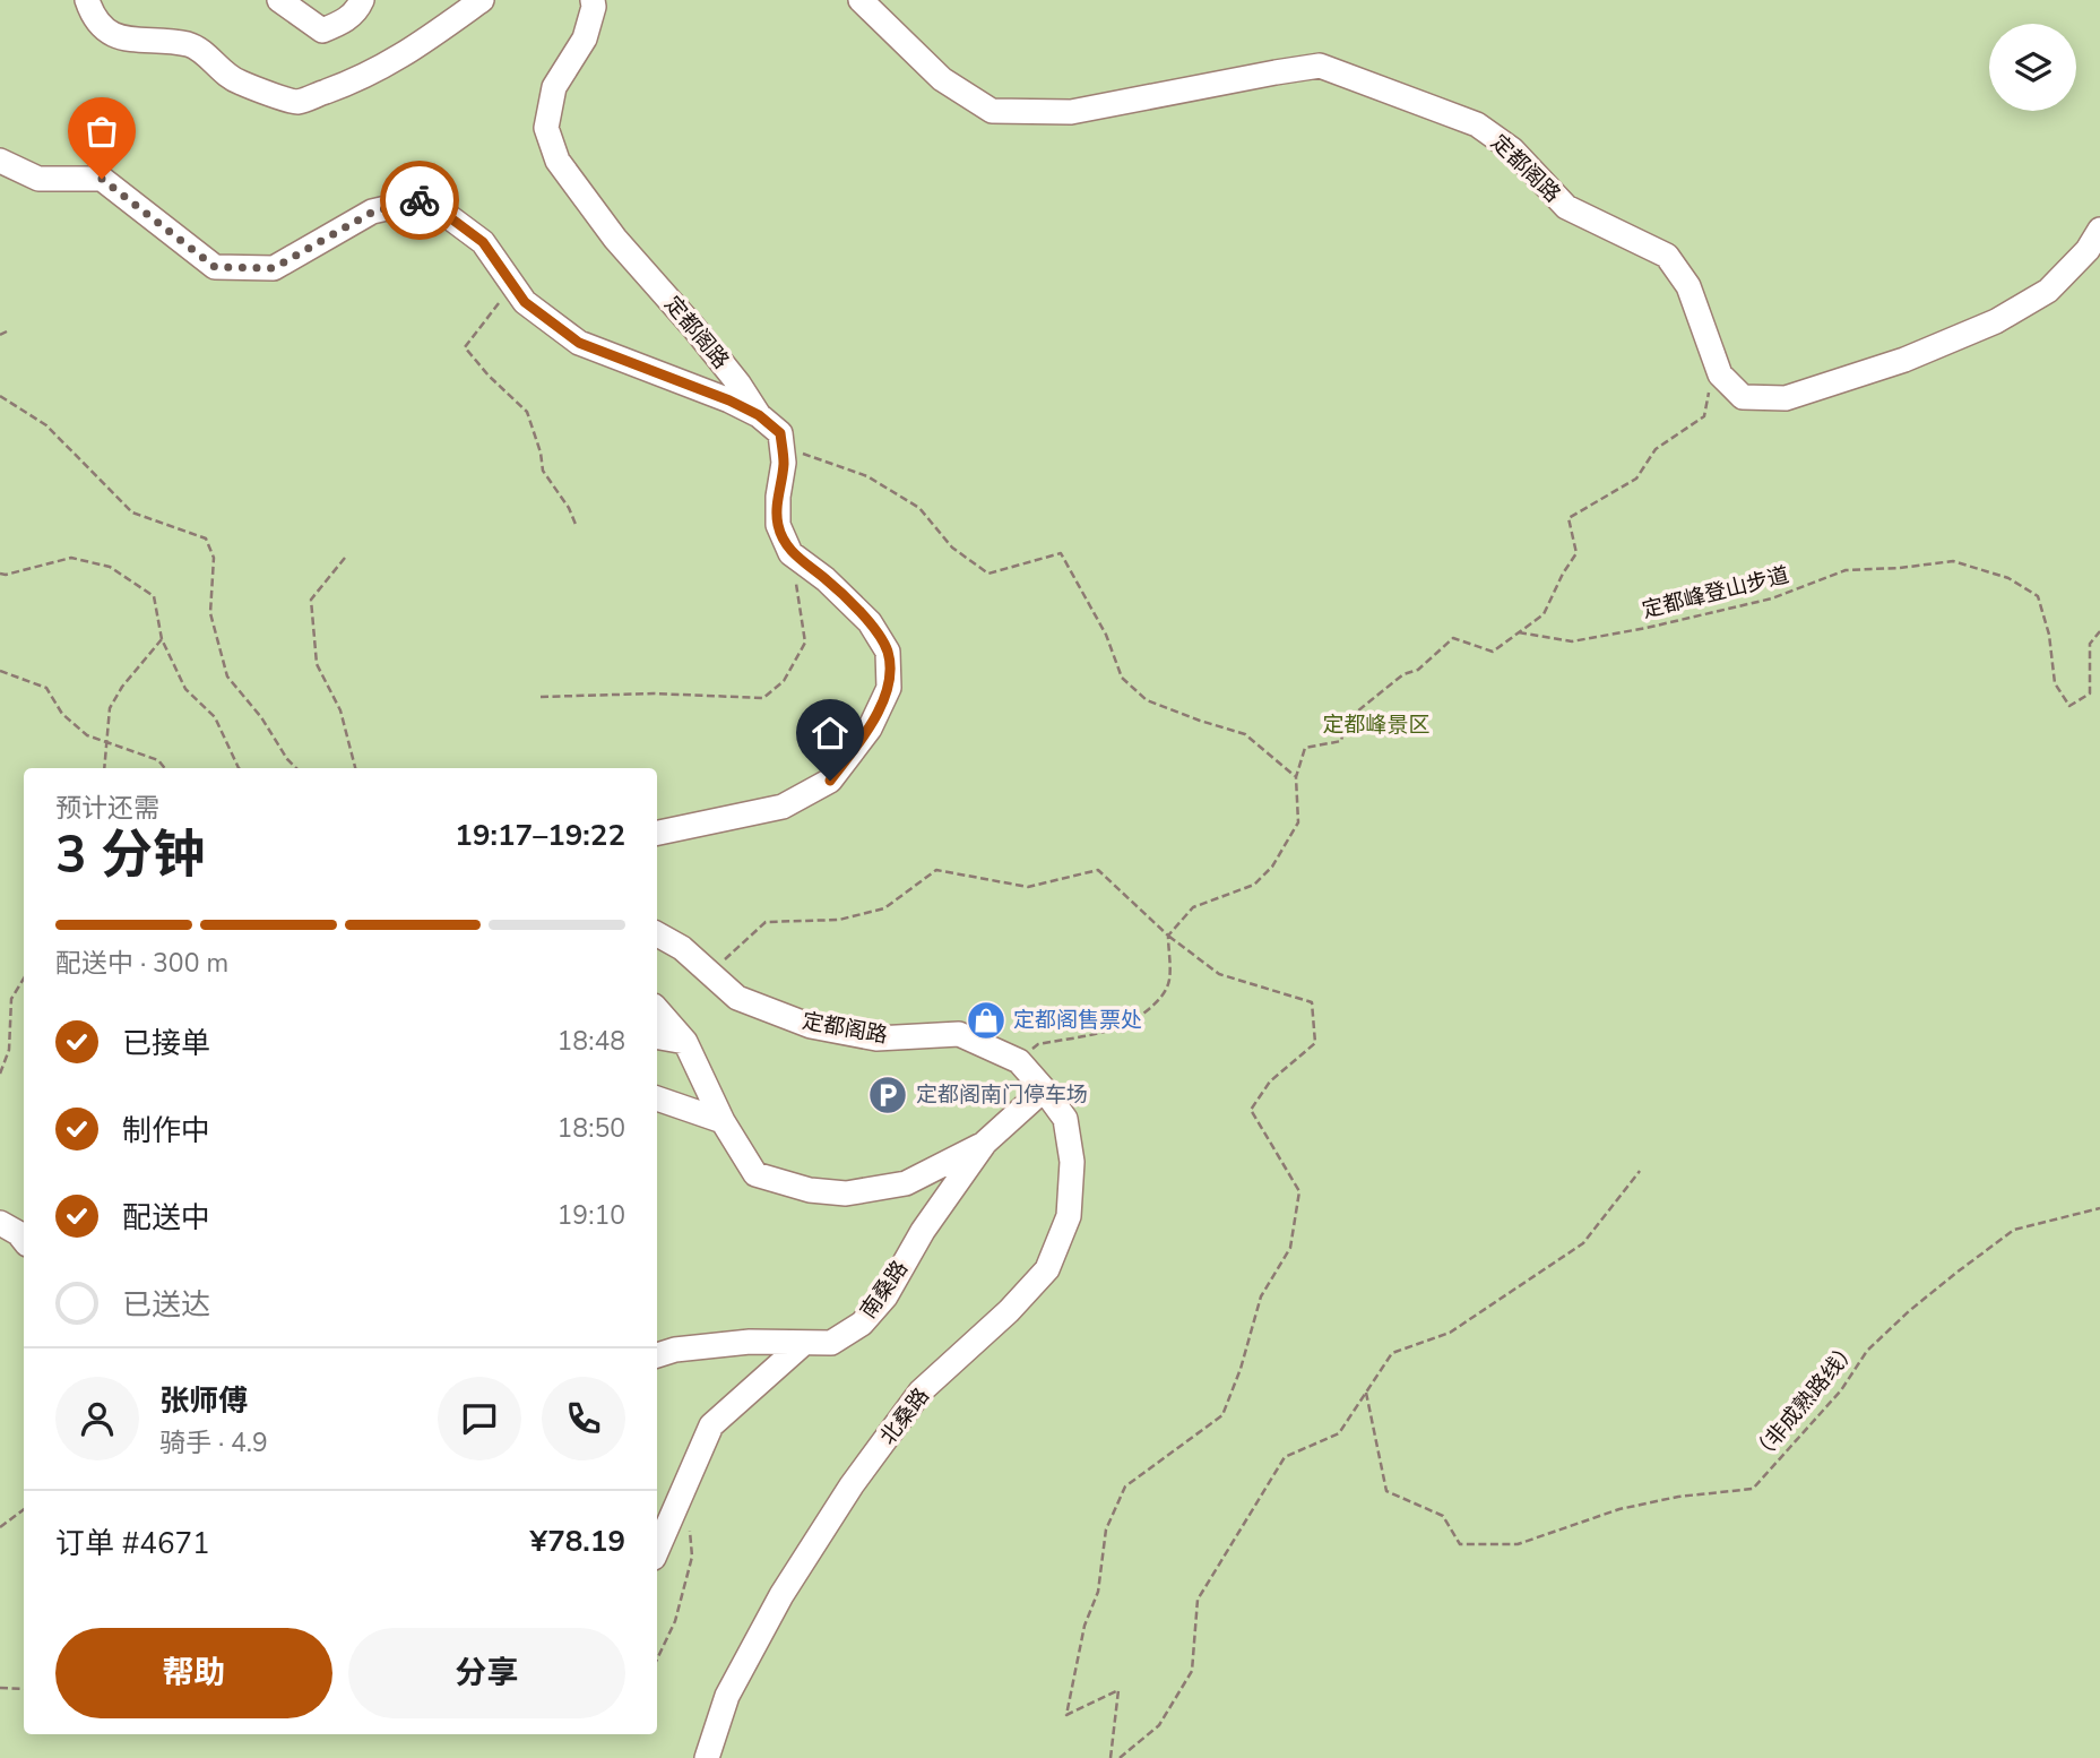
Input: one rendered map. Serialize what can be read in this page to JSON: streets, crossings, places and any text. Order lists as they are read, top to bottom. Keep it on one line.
{"streets":{"street":["定都阁路","南桑路","北桑路"],"path":["定都峰登山步道","（非成熟路线）"]},"crossings":[["定都阁路","南桑路"],["定都阁路","北桑路"],["南桑路","北桑路"]],"parks":["定都峰景区"],"places":{"shop":["定都阁售票处"],"parking":["定都阁南门停车场"]},"page":{"heading":["3 分钟","预计还需","19:17–19:22"],"panel":["张师傅","骑手 · 4.9","订单 #4671","¥78.19"],"bar":"配送中 · 300 m","list":[["已接单","18:48"],["制作中","18:50"],["配送中","19:10"],"已送达"],"buttons":["帮助","分享"]}}
